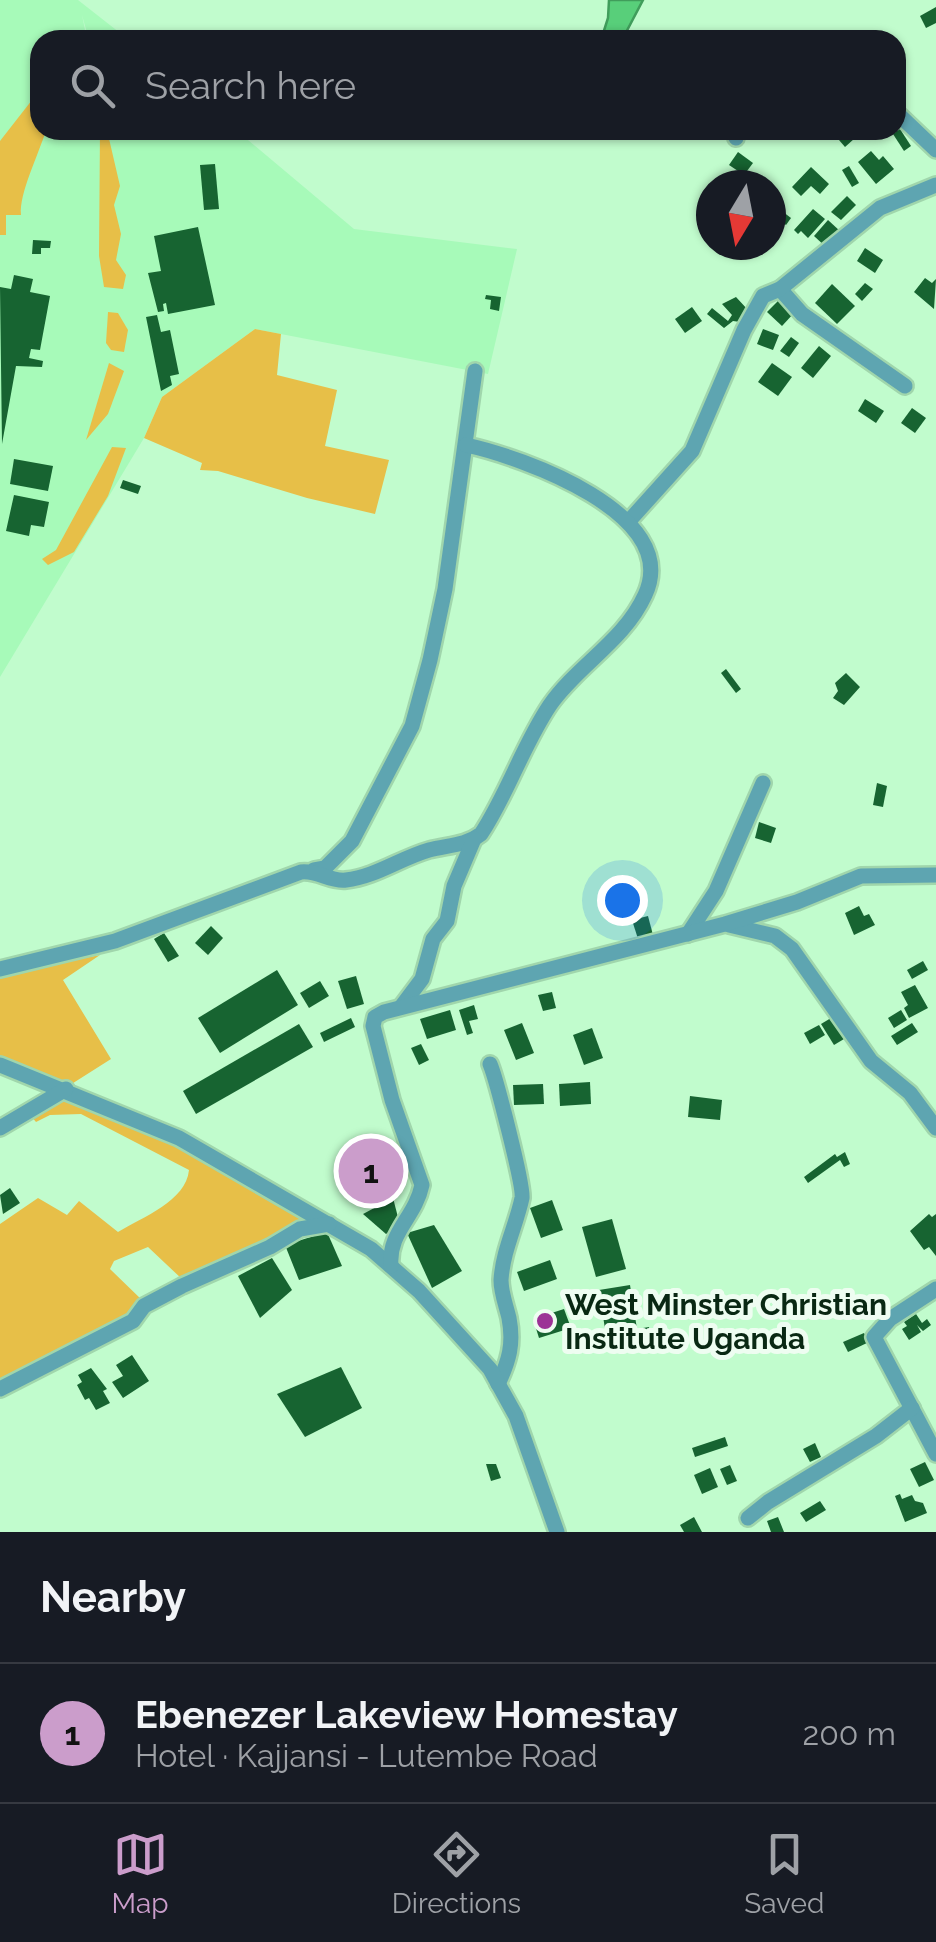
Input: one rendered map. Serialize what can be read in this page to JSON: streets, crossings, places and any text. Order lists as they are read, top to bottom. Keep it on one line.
{"places":["West Minster Christian Institute Uganda"],"north":"bottom","page":{"search":"Search here","pins":"1","heading":"Nearby","list":[{"mark":"1","name":"Ebenezer Lakeview Homestay","note":"Hotel · Kajjansi - Lutembe Road","value":"200 m"}],"nav":["Map","Directions","Saved"]}}
